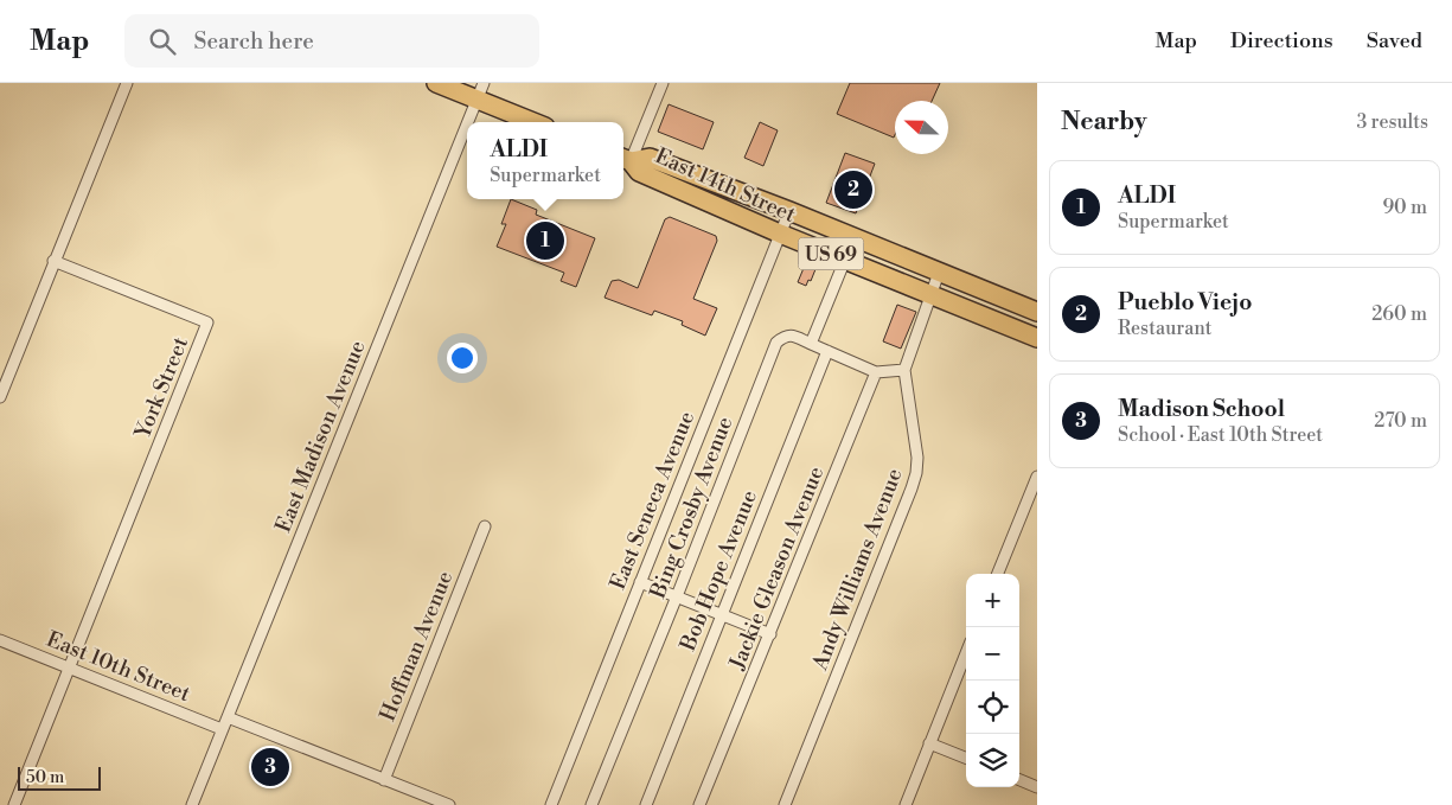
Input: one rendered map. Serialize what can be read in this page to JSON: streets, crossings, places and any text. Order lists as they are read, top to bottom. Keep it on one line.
{"streets":{"main road":["East 14th Street","US 69"],"street":["York Street","East Madison Avenue","East Seneca Avenue","Bing Crosby Avenue","Jackie Gleason Avenue","Andy Williams Avenue","Bob Hope Avenue","Hoffman Avenue","East 10th Street"]},"crossings":[["East 14th Street","East Seneca Avenue"],["East 14th Street","Andy Williams Avenue"],["York Street","East 10th Street"],["East Madison Avenue","East 10th Street"],["Bing Crosby Avenue","Jackie Gleason Avenue"],["Bing Crosby Avenue","Bob Hope Avenue"]],"scale_bar":"50 m","north":"left","page":{"header":"Map","search":"Search here","nav":["Map","Directions","Saved"],"heading":["Nearby","3 results"],"popup":["ALDI","Supermarket"],"list":[{"mark":"1","name":"ALDI","note":"Supermarket","value":"90 m"},{"mark":"2","name":"Pueblo Viejo","note":"Restaurant","value":"260 m"},{"mark":"3","name":"Madison School","note":"School · East 10th Street","value":"270 m"}],"pins":["2","1","3"],"map_buttons":["+","−"],"scale":"50 m"}}
